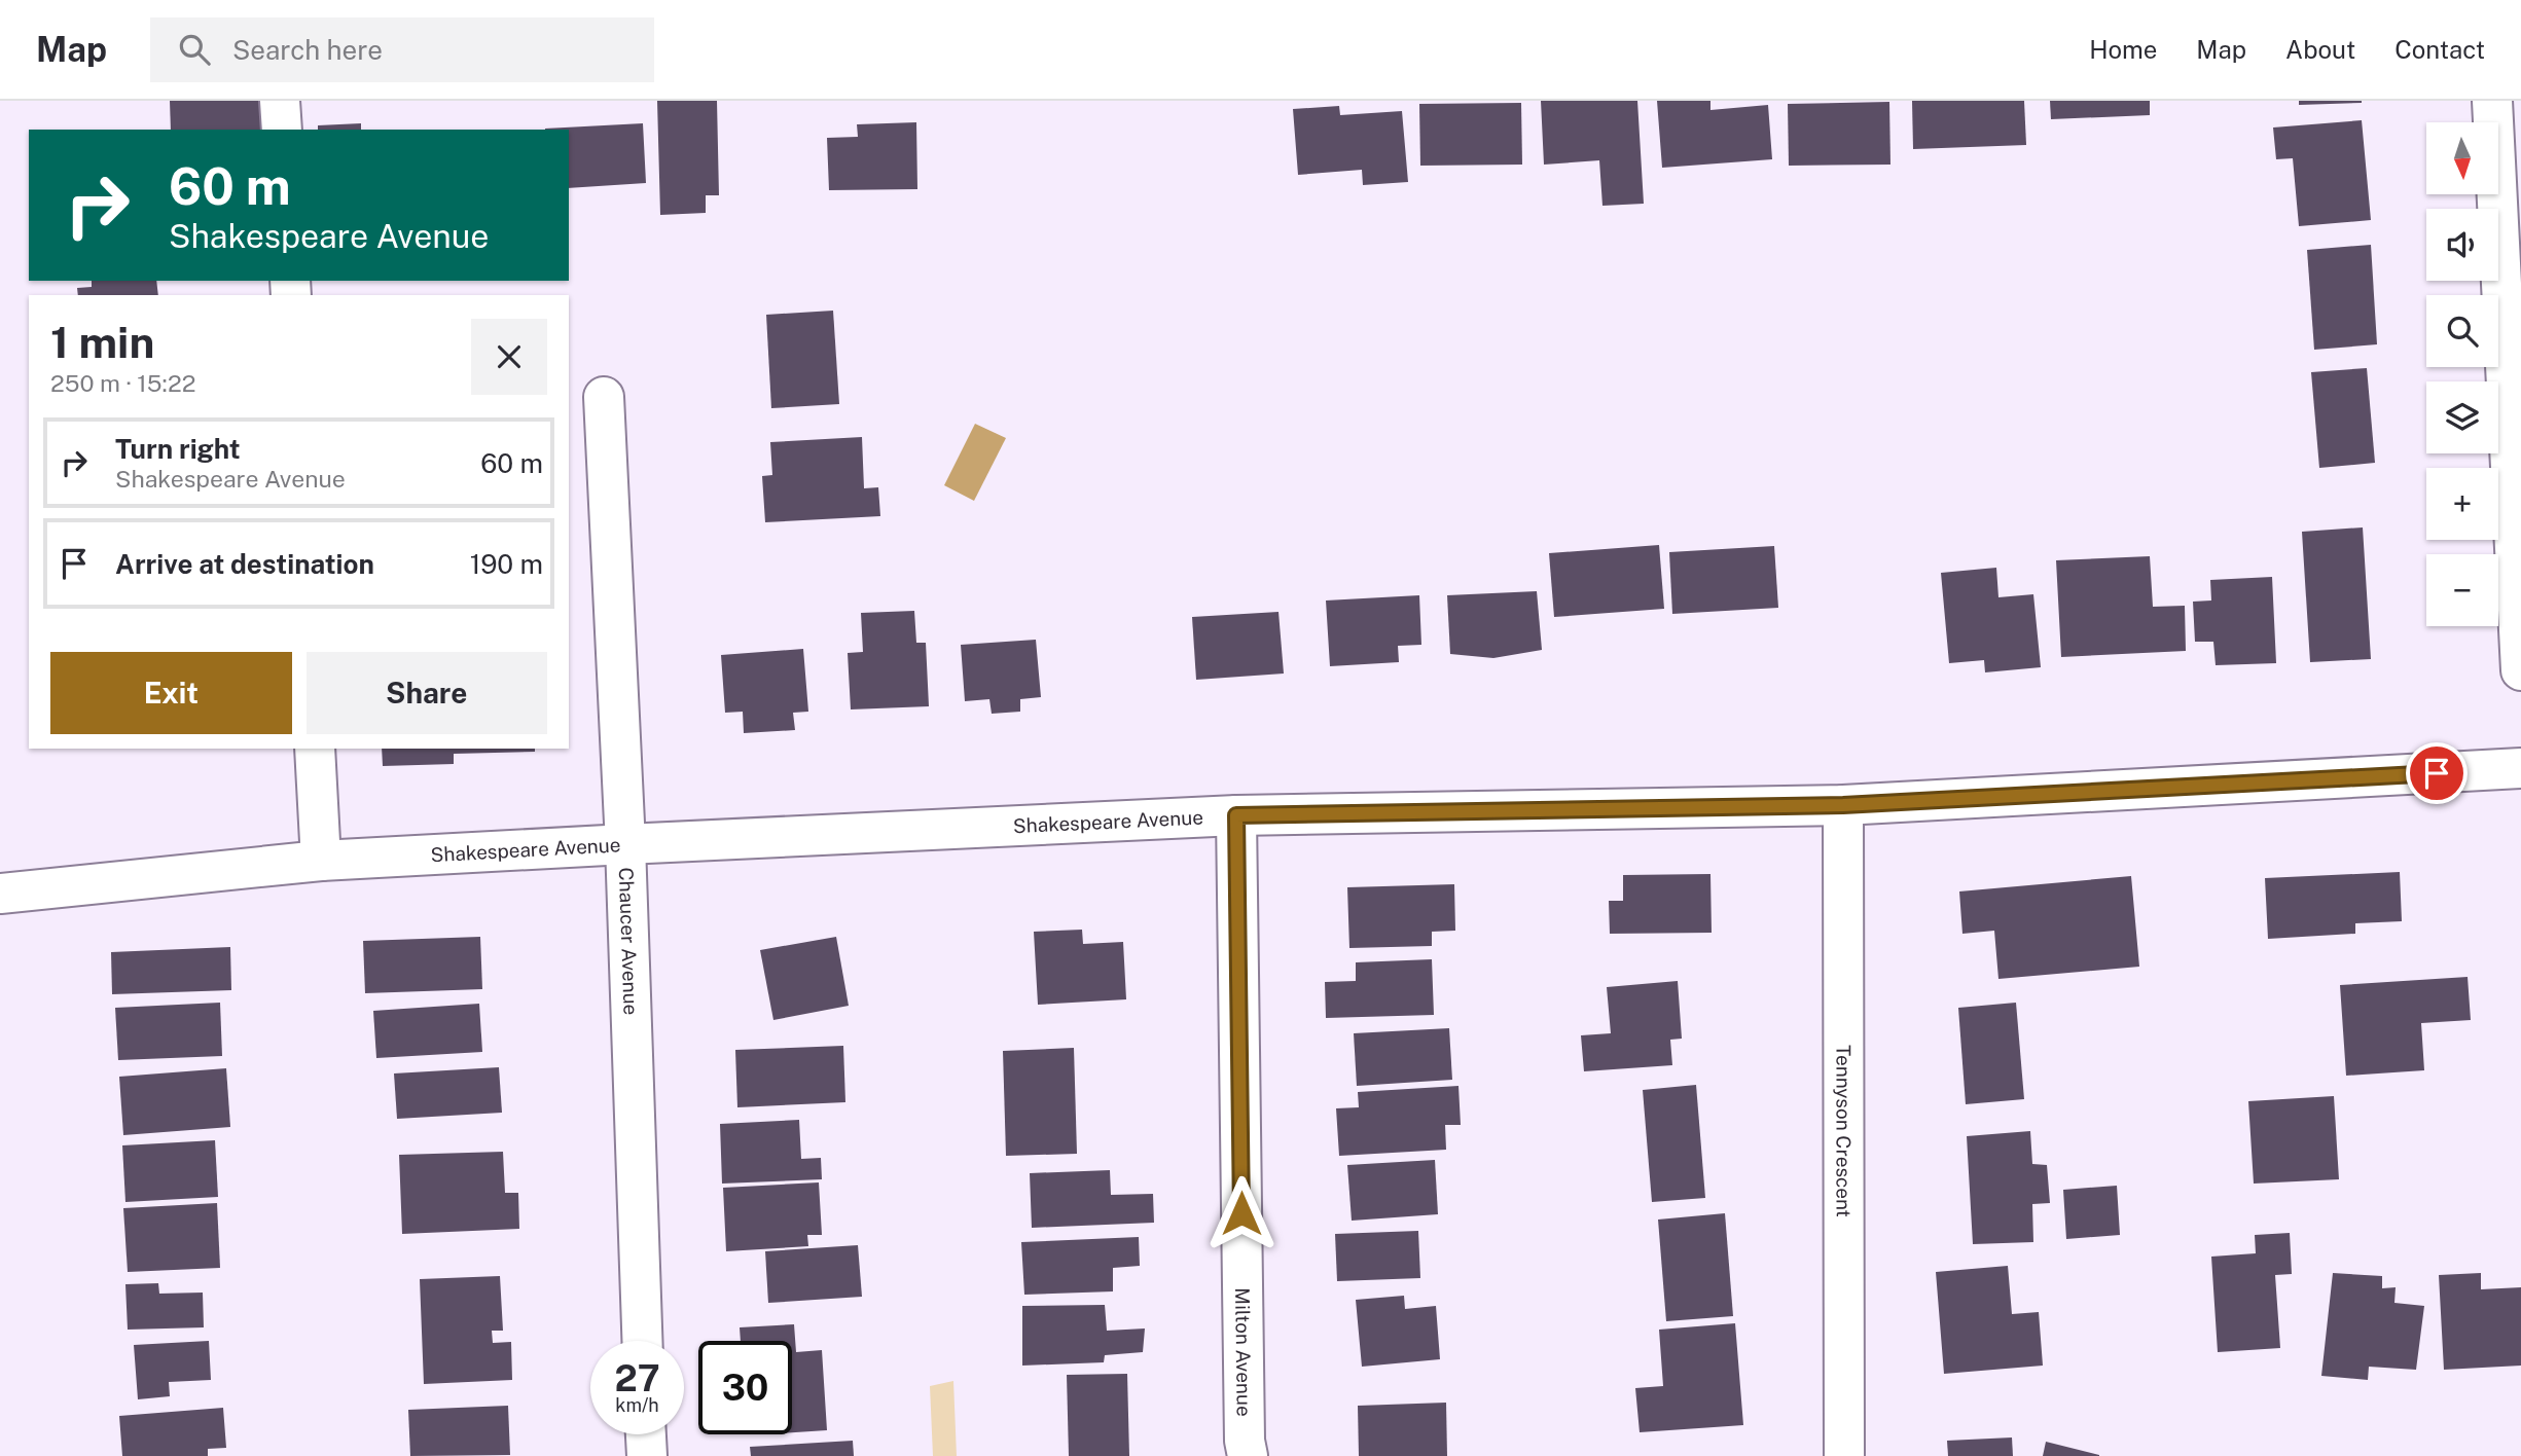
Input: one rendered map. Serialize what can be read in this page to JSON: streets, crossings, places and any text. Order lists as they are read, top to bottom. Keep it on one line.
{"streets":{"street":["Shakespeare Avenue","Chaucer Avenue","Tennyson Crescent","Milton Avenue"]},"crossings":[["Shakespeare Avenue","Chaucer Avenue"],["Shakespeare Avenue","Tennyson Crescent"],["Shakespeare Avenue","Milton Avenue"]],"north":"bottom","page":{"header":"Map","search":"Search here","nav":["Home","Map","About","Contact"],"map_buttons":["+","−"],"turn":["60 m","Shakespeare Avenue"],"heading":["1 min","250 m · 15:22"],"list":[{"name":"Turn right","note":"Shakespeare Avenue","value":"60 m"},{"name":"Arrive at destination","value":"190 m"}],"buttons":["Exit","Share"],"speed":"27 km/h","limit":"30"}}
